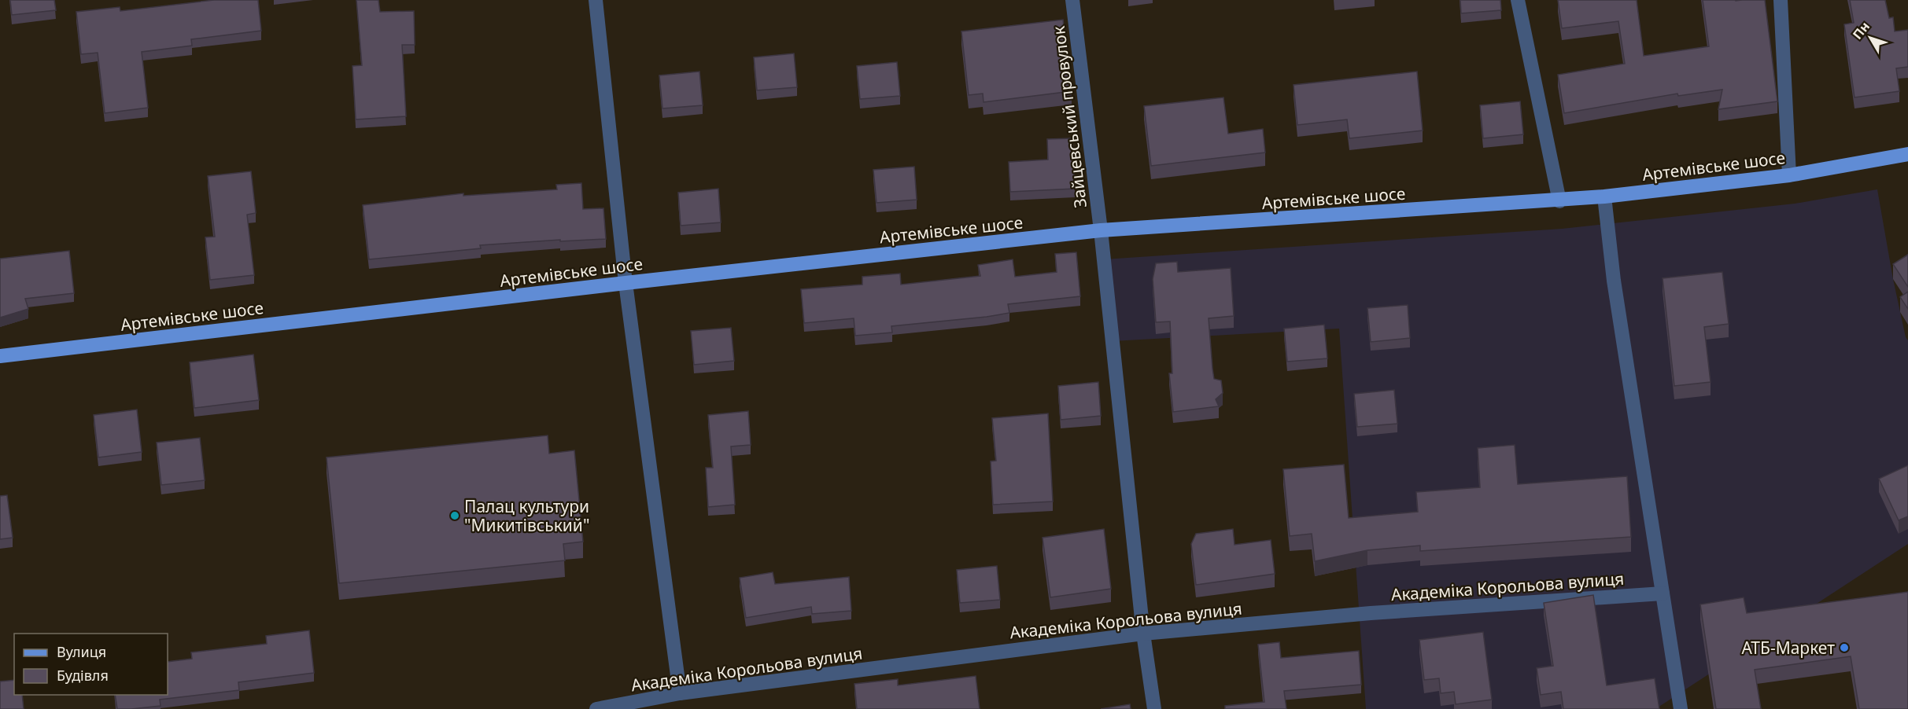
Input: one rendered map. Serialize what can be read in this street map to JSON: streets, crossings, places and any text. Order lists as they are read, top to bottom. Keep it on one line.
{"streets":{"main road":["Артемівське шосе"],"street":["Зайцевський провулок","Академіка Корольова вулиця"]},"crossings":[["Зайцевський провулок","Артемівське шосе"],["Зайцевський провулок","Академіка Корольова вулиця"]],"places":["Палац культури \"Микитівський\"","АТБ-Маркет"],"legend":["Вулиця","Будівля"],"north":"top left"}
